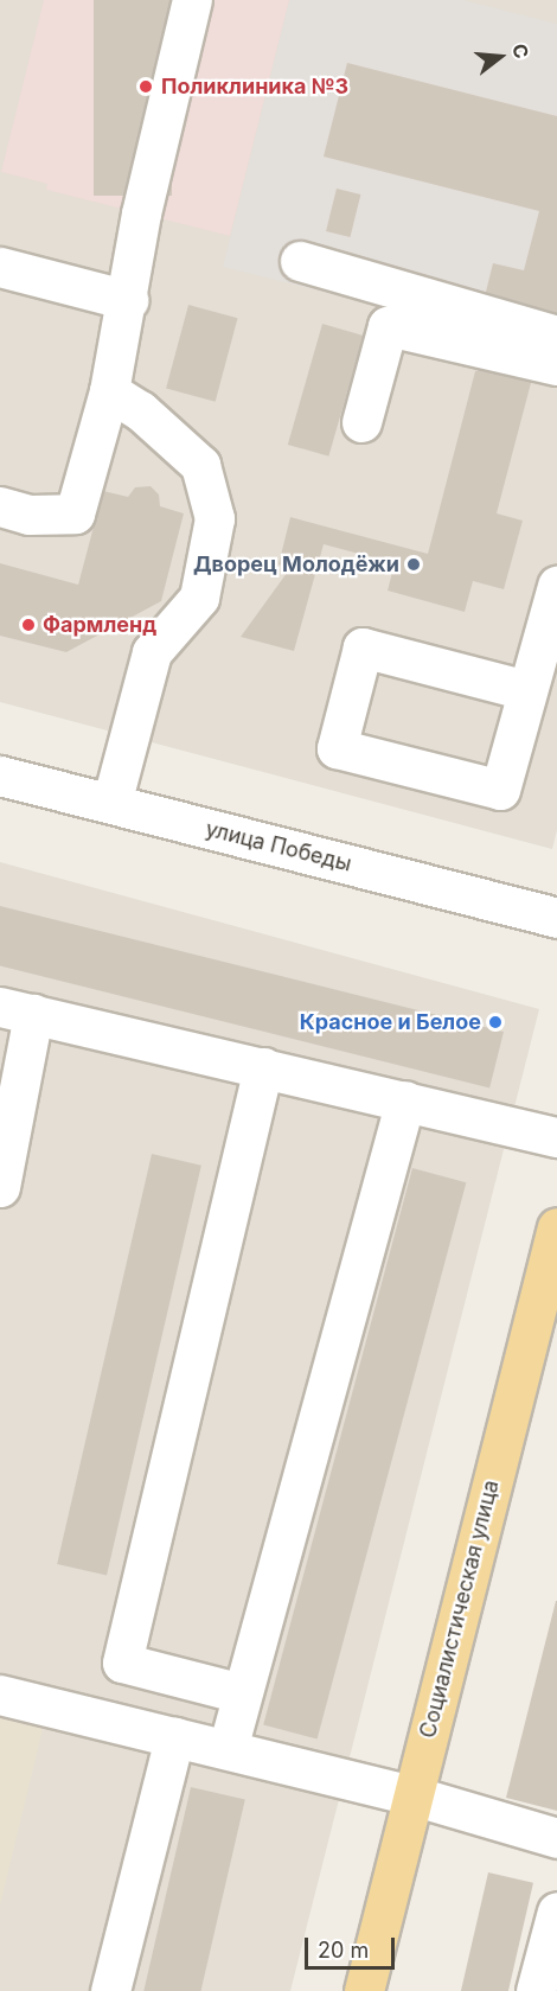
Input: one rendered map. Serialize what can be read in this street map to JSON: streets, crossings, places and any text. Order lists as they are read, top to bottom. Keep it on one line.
{"streets":{"main road":["Социалистическая улица"],"street":["улица Победы"]},"places":["Поликлиника №3","Дворец Молодёжи","Фармленд","Красное и Белое"],"scale_bar":"20 m","north":"right"}
